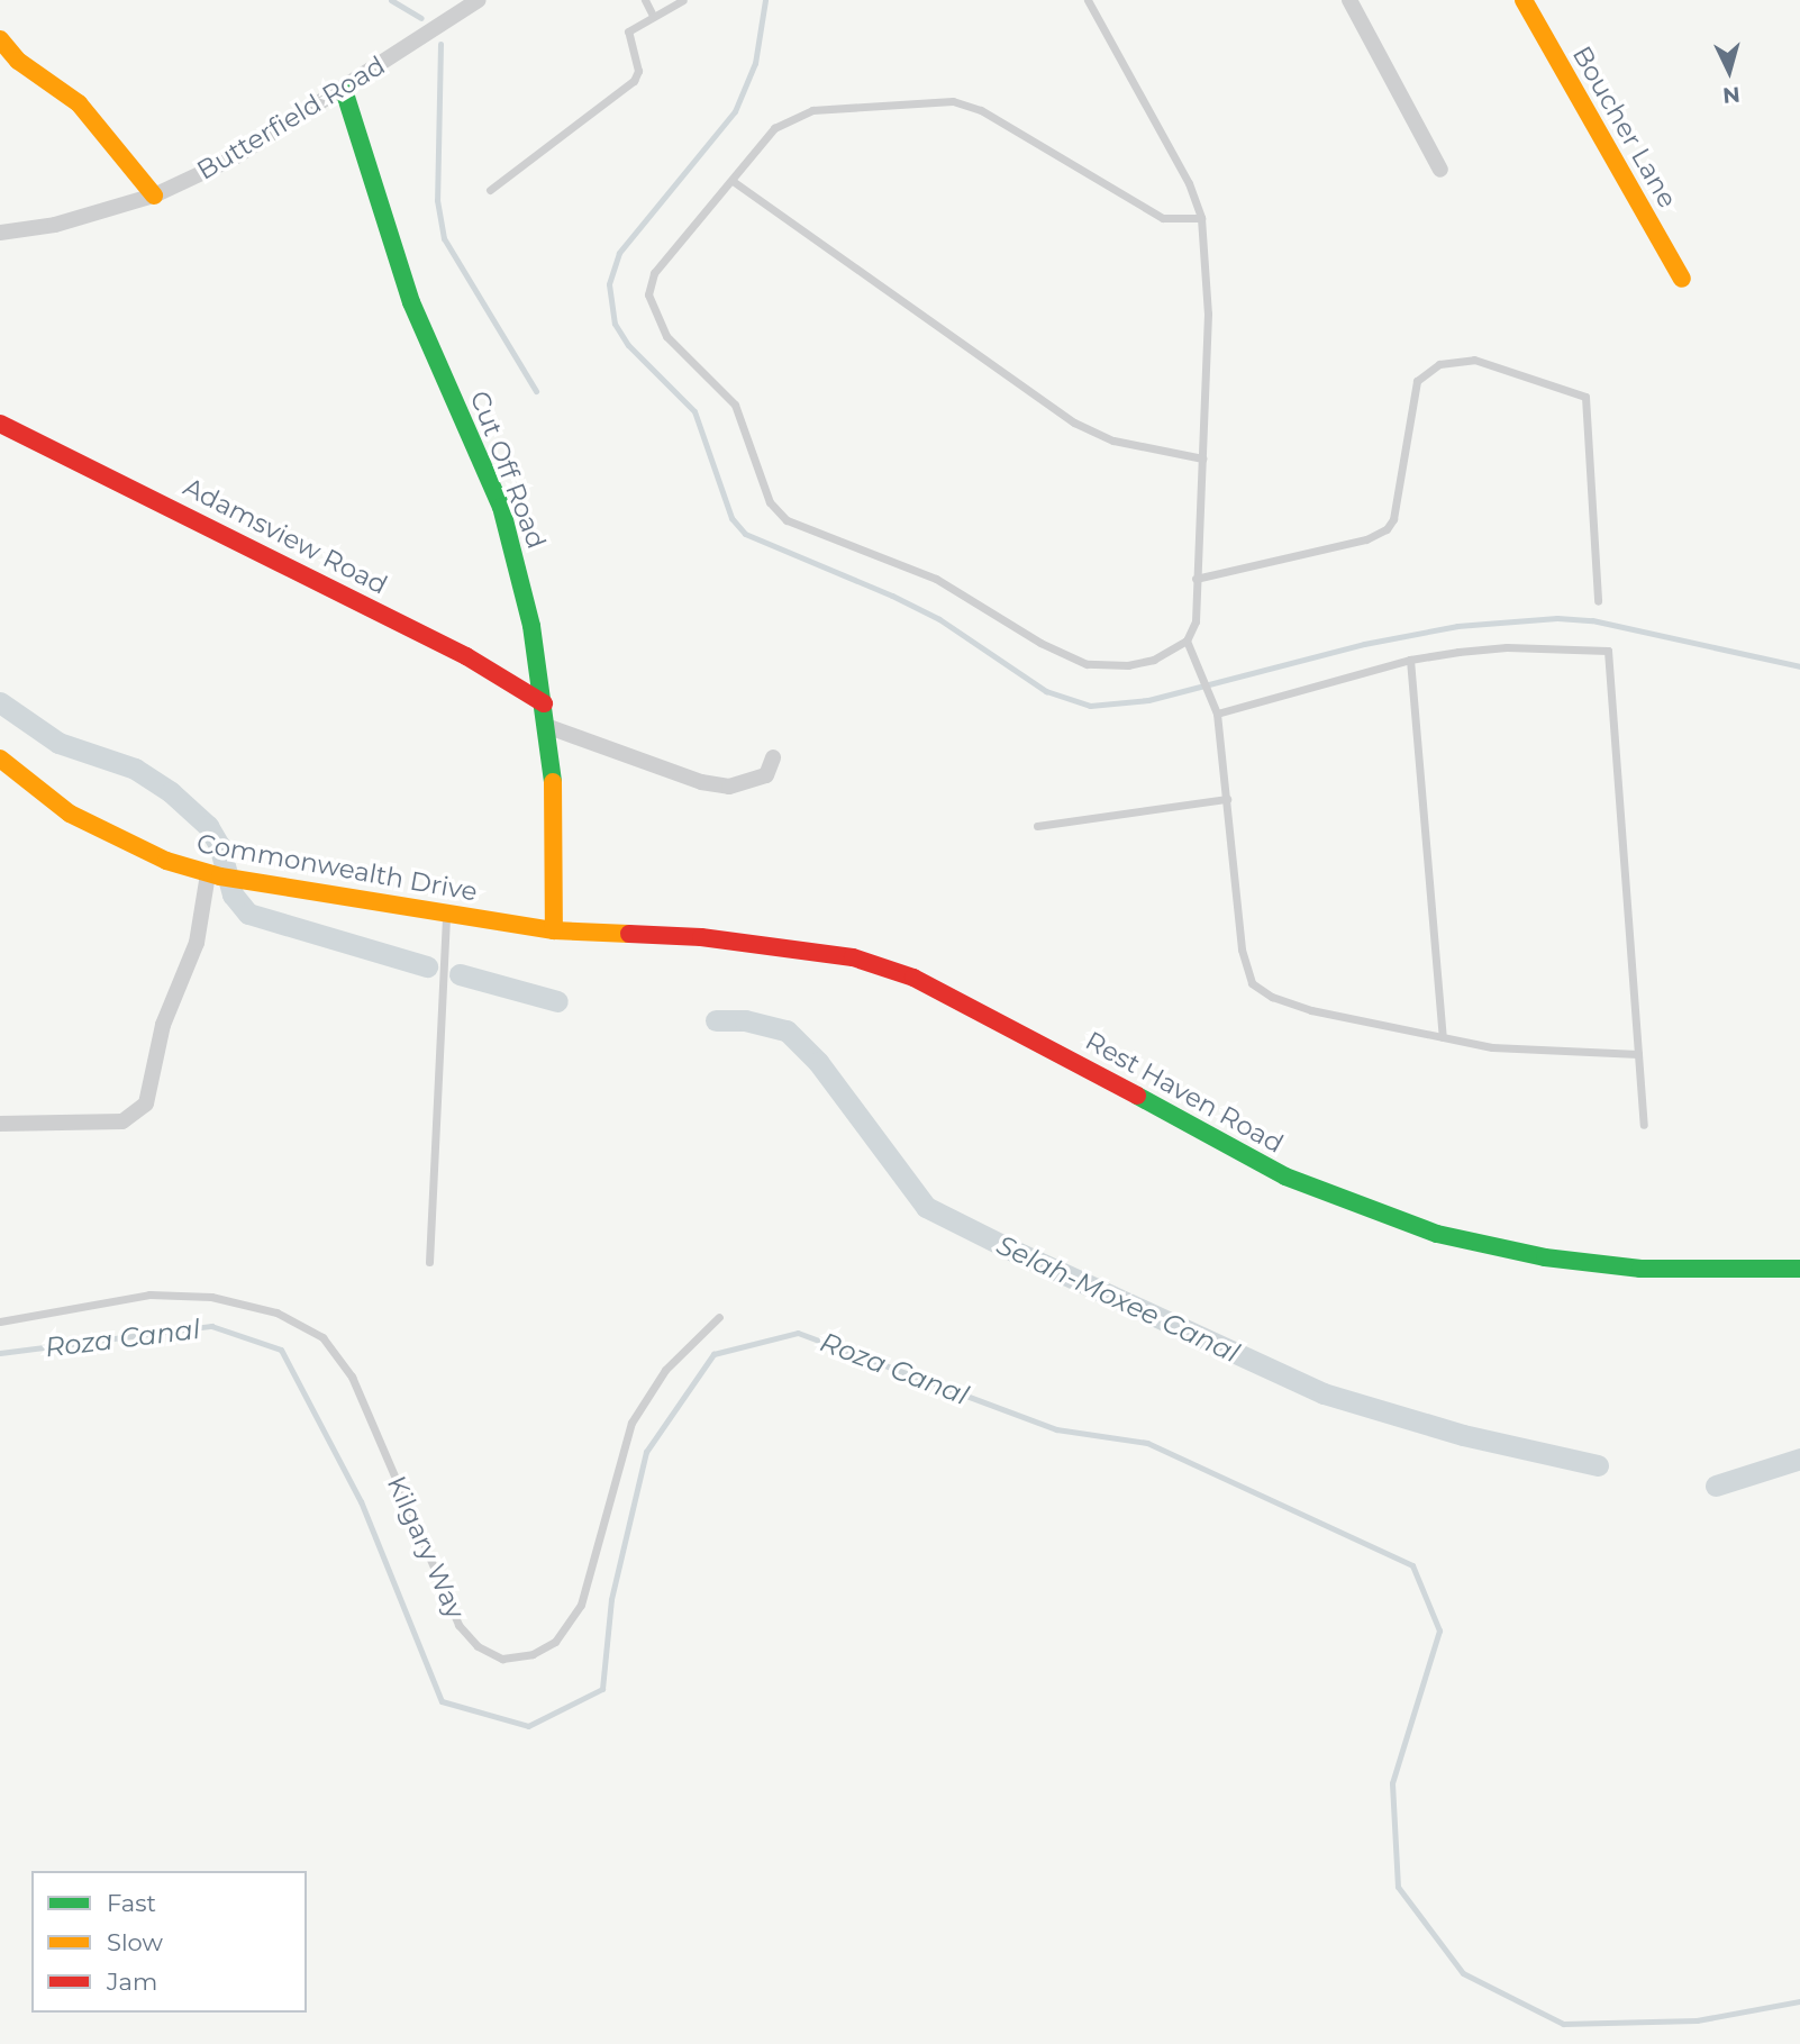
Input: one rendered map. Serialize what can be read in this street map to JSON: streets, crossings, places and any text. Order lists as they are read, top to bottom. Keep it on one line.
{"streets":{"street":["Butterfield Road","Boucher Lane","Cut Off Road","Adamsview Road","Commonwealth Drive","Rest Haven Road"],"lane":["Kilgary Way"]},"crossings":[["Butterfield Road","Cut Off Road"],["Cut Off Road","Adamsview Road"],["Cut Off Road","Commonwealth Drive"],["Cut Off Road","Rest Haven Road"],["Commonwealth Drive","Rest Haven Road"]],"water":["Selah-Moxee Canal","Roza Canal"],"legend":["Fast","Slow","Jam"],"north":"bottom"}
